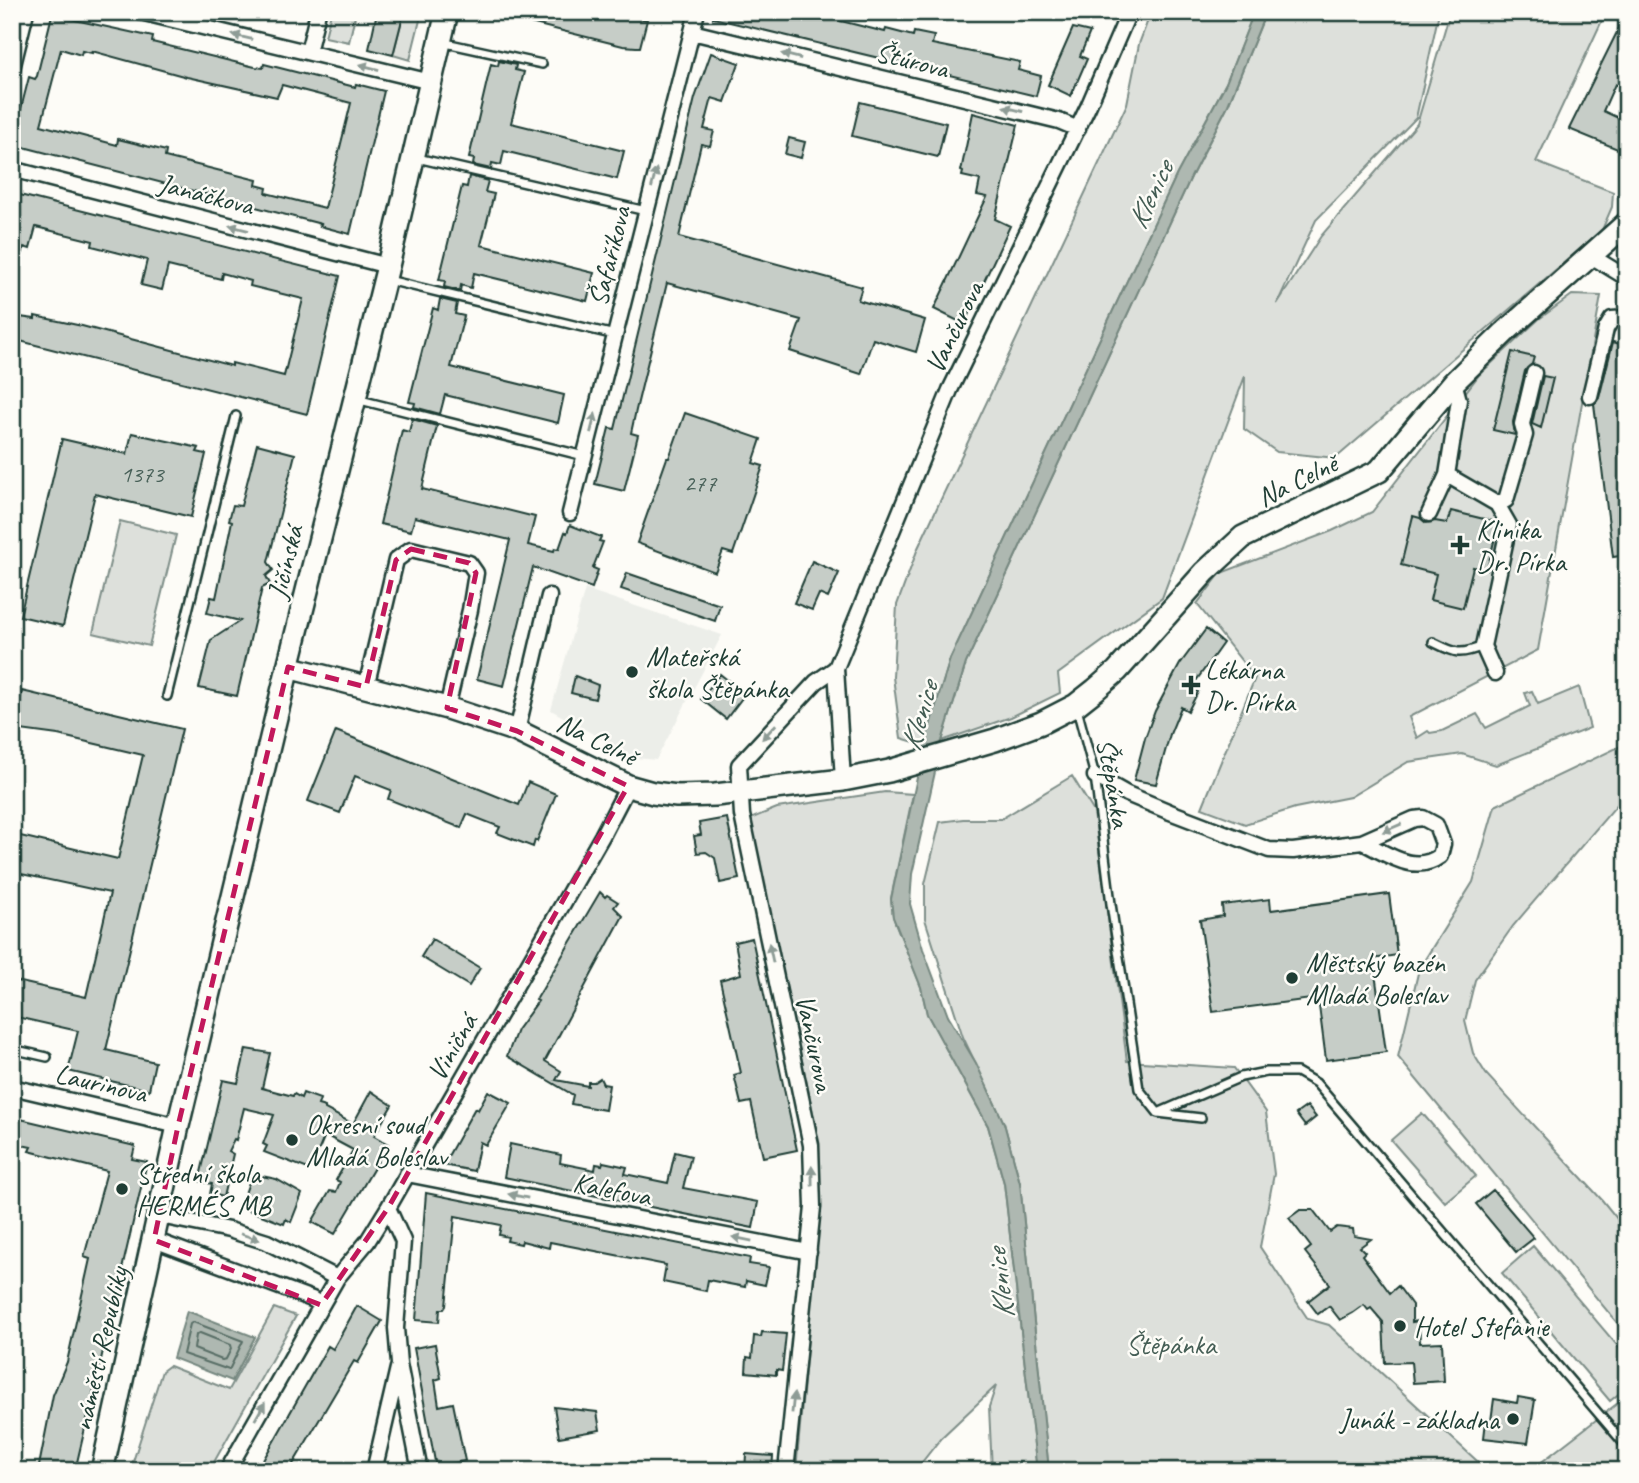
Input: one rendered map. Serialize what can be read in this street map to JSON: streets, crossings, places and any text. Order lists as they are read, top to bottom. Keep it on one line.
{"streets":{"street":["Štúrova","Janáčkova","Šafaříkova","Vančurova","Na Celně","Jičínská","Viničná","Laurinova","Kalefova","náměstí Republiky"],"lane":["Štěpánka"]},"crossings":[["Štúrova","Šafaříkova"],["Štúrova","Vančurova"],["Janáčkova","Jičínská"],["Vančurova","Na Celně"],["Vančurova","Kalefova"],["Na Celně","Jičínská"],["Na Celně","Štěpánka"],["Na Celně","Viničná"],["Jičínská","Laurinova"],["Jičínská","náměstí Republiky"],["Viničná","Kalefova"],["Laurinova","náměstí Republiky"]],"one_way":["Štúrova","Janáčkova","Šafaříkova","Kalefova"],"water":["Klenice"],"parks":["Štěpánka"],"places":{"health":["Klinika Dr. Pírka","Lékárna Dr. Pírka"],"other":["Mateřská škola Štěpánka","Městský bazén Mladá Boleslav","Okresní soud Mladá Boleslav","Střední škola HERMÉS MB","Hotel Stefanie","Junák - základna"]},"house_numbers":["1373","277"]}
